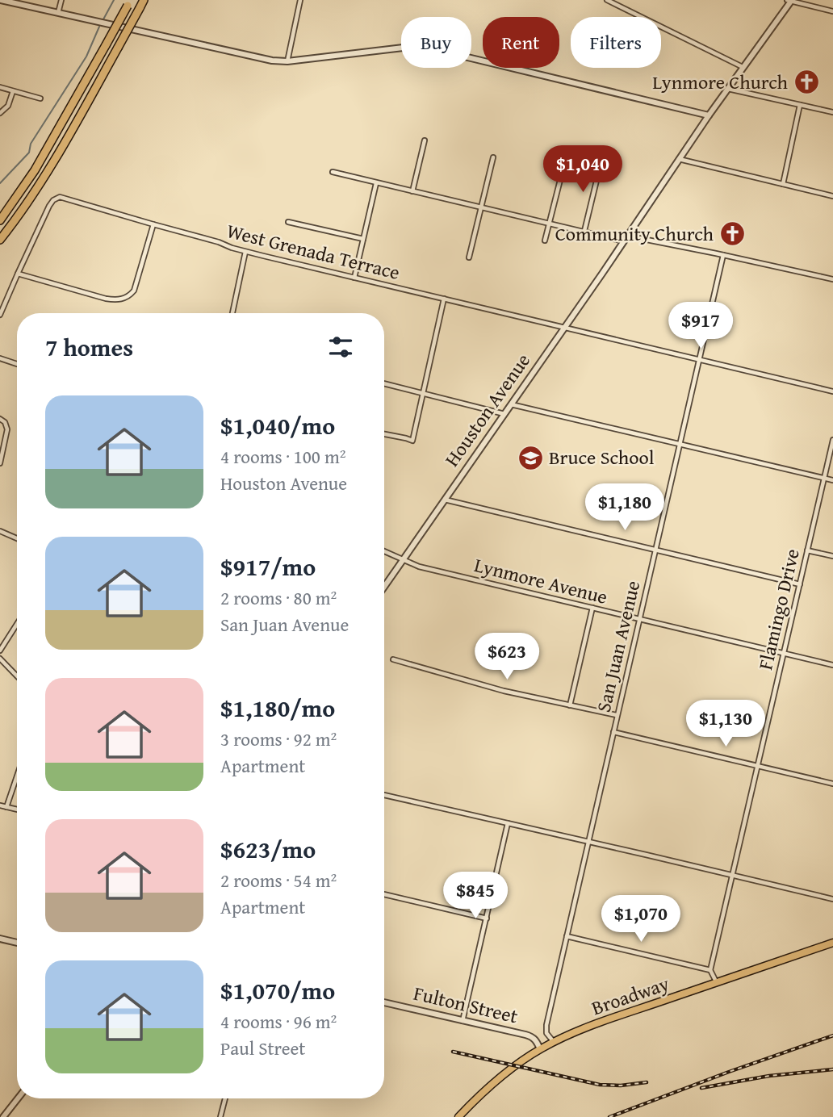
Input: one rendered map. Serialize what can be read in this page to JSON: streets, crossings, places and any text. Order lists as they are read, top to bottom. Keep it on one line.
{"streets":{"main road":["Broadway"],"street":["West Grenada Terrace","Houston Avenue","Lynmore Avenue","Flamingo Drive","San Juan Avenue","Fulton Street"]},"crossings":[["West Grenada Terrace","Houston Avenue"],["West Grenada Terrace","San Juan Avenue"],["Houston Avenue","Lynmore Avenue"],["Lynmore Avenue","Flamingo Drive"],["Lynmore Avenue","San Juan Avenue"],["San Juan Avenue","Broadway"],["Broadway","Fulton Street"]],"places":{"church":["Lynmore Church","Community Church"],"school or university":["Bruce School"]},"page":{"chip":["Buy","Rent","Filters"],"price":["$1,040","$917","$1,180","$623","$1,130","$845","$1,070"],"heading":"7 homes","list":[{"name":"$1,040/mo","note":"4 rooms · 100 m² · Houston Avenue"},{"name":"$917/mo","note":"2 rooms · 80 m² · San Juan Avenue"},{"name":"$1,180/mo","note":"3 rooms · 92 m² · Apartment"},{"name":"$623/mo","note":"2 rooms · 54 m² · Apartment"},{"name":"$1,070/mo","note":"4 rooms · 96 m² · Paul Street"}]}}
